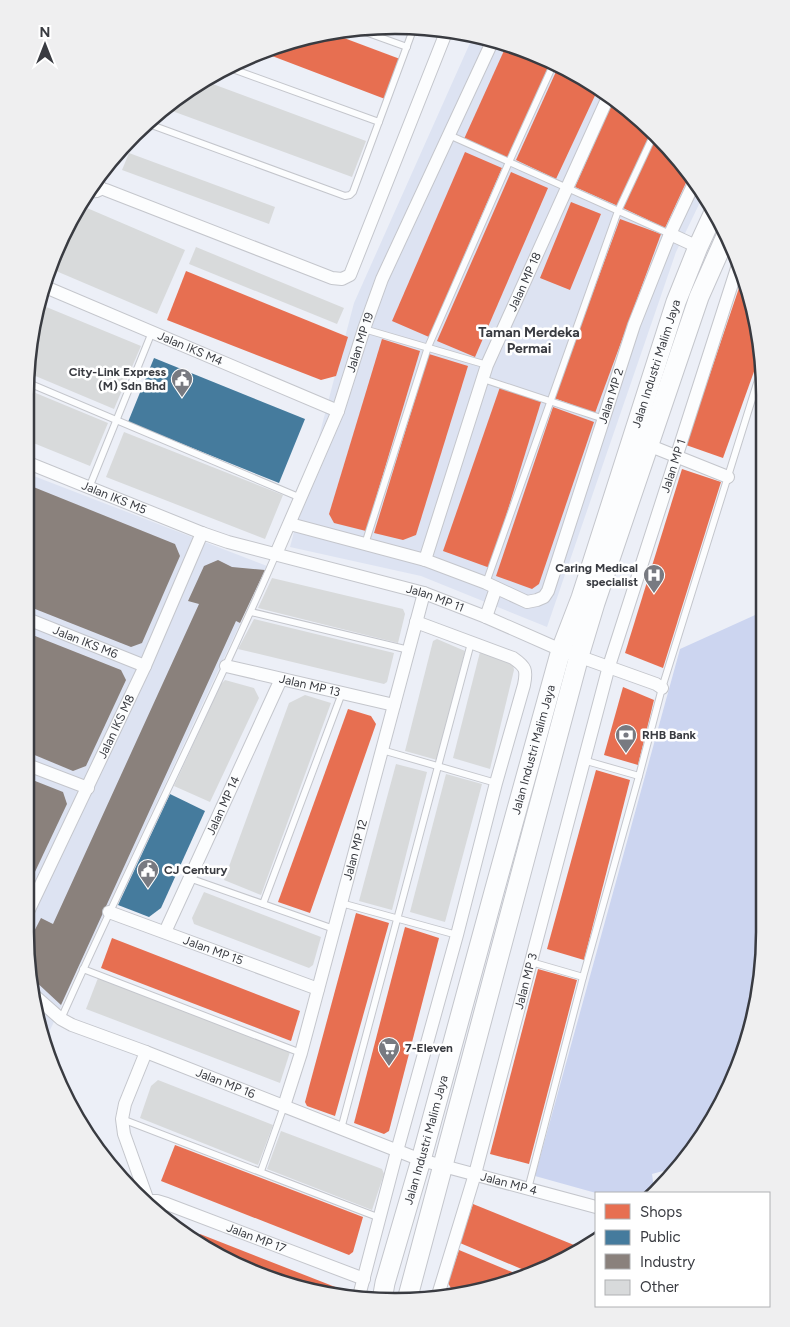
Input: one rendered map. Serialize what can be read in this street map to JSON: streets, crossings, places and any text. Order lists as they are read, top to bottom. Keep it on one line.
{"streets":{"main road":["Jalan Industri Malim Jaya"],"street":["Jalan MP 18","Jalan MP 19","Jalan IKS M4","Jalan MP 2","Jalan MP 1","Jalan IKS M5","Jalan MP 11","Jalan IKS M6","Jalan MP 13","Jalan IKS M8","Jalan MP 14","Jalan MP 12","Jalan MP 15","Jalan MP 3","Jalan MP 16","Jalan MP 4","Jalan MP 17"]},"crossings":[["Jalan MP 19","Jalan IKS M4"],["Jalan MP 19","Jalan MP 11"],["Jalan Industri Malim Jaya","Jalan MP 11"],["Jalan Industri Malim Jaya","Jalan MP 16"],["Jalan Industri Malim Jaya","Jalan MP 4"],["Jalan MP 1","Jalan MP 11"],["Jalan MP 1","Jalan MP 3"],["Jalan IKS M5","Jalan MP 11"],["Jalan IKS M5","Jalan IKS M8"],["Jalan MP 11","Jalan IKS M8"],["Jalan MP 11","Jalan MP 12"],["Jalan MP 11","Jalan MP 3"],["Jalan IKS M6","Jalan IKS M8"],["Jalan MP 13","Jalan MP 14"],["Jalan MP 13","Jalan MP 12"],["Jalan MP 14","Jalan MP 15"],["Jalan MP 12","Jalan MP 15"],["Jalan MP 12","Jalan MP 16"],["Jalan MP 3","Jalan MP 4"],["Jalan MP 16","Jalan MP 4"],["Jalan MP 16","Jalan MP 17"]],"districts":["Taman Merdeka Permai"],"places":{"public building":["City-Link Express (M) Sdn Bhd","CJ Century"],"hospital":["Caring Medical specialist"],"bank":["RHB Bank"],"supermarket":["7-Eleven"]},"legend":["Shops","Public","Industry","Other"],"north":"top"}
